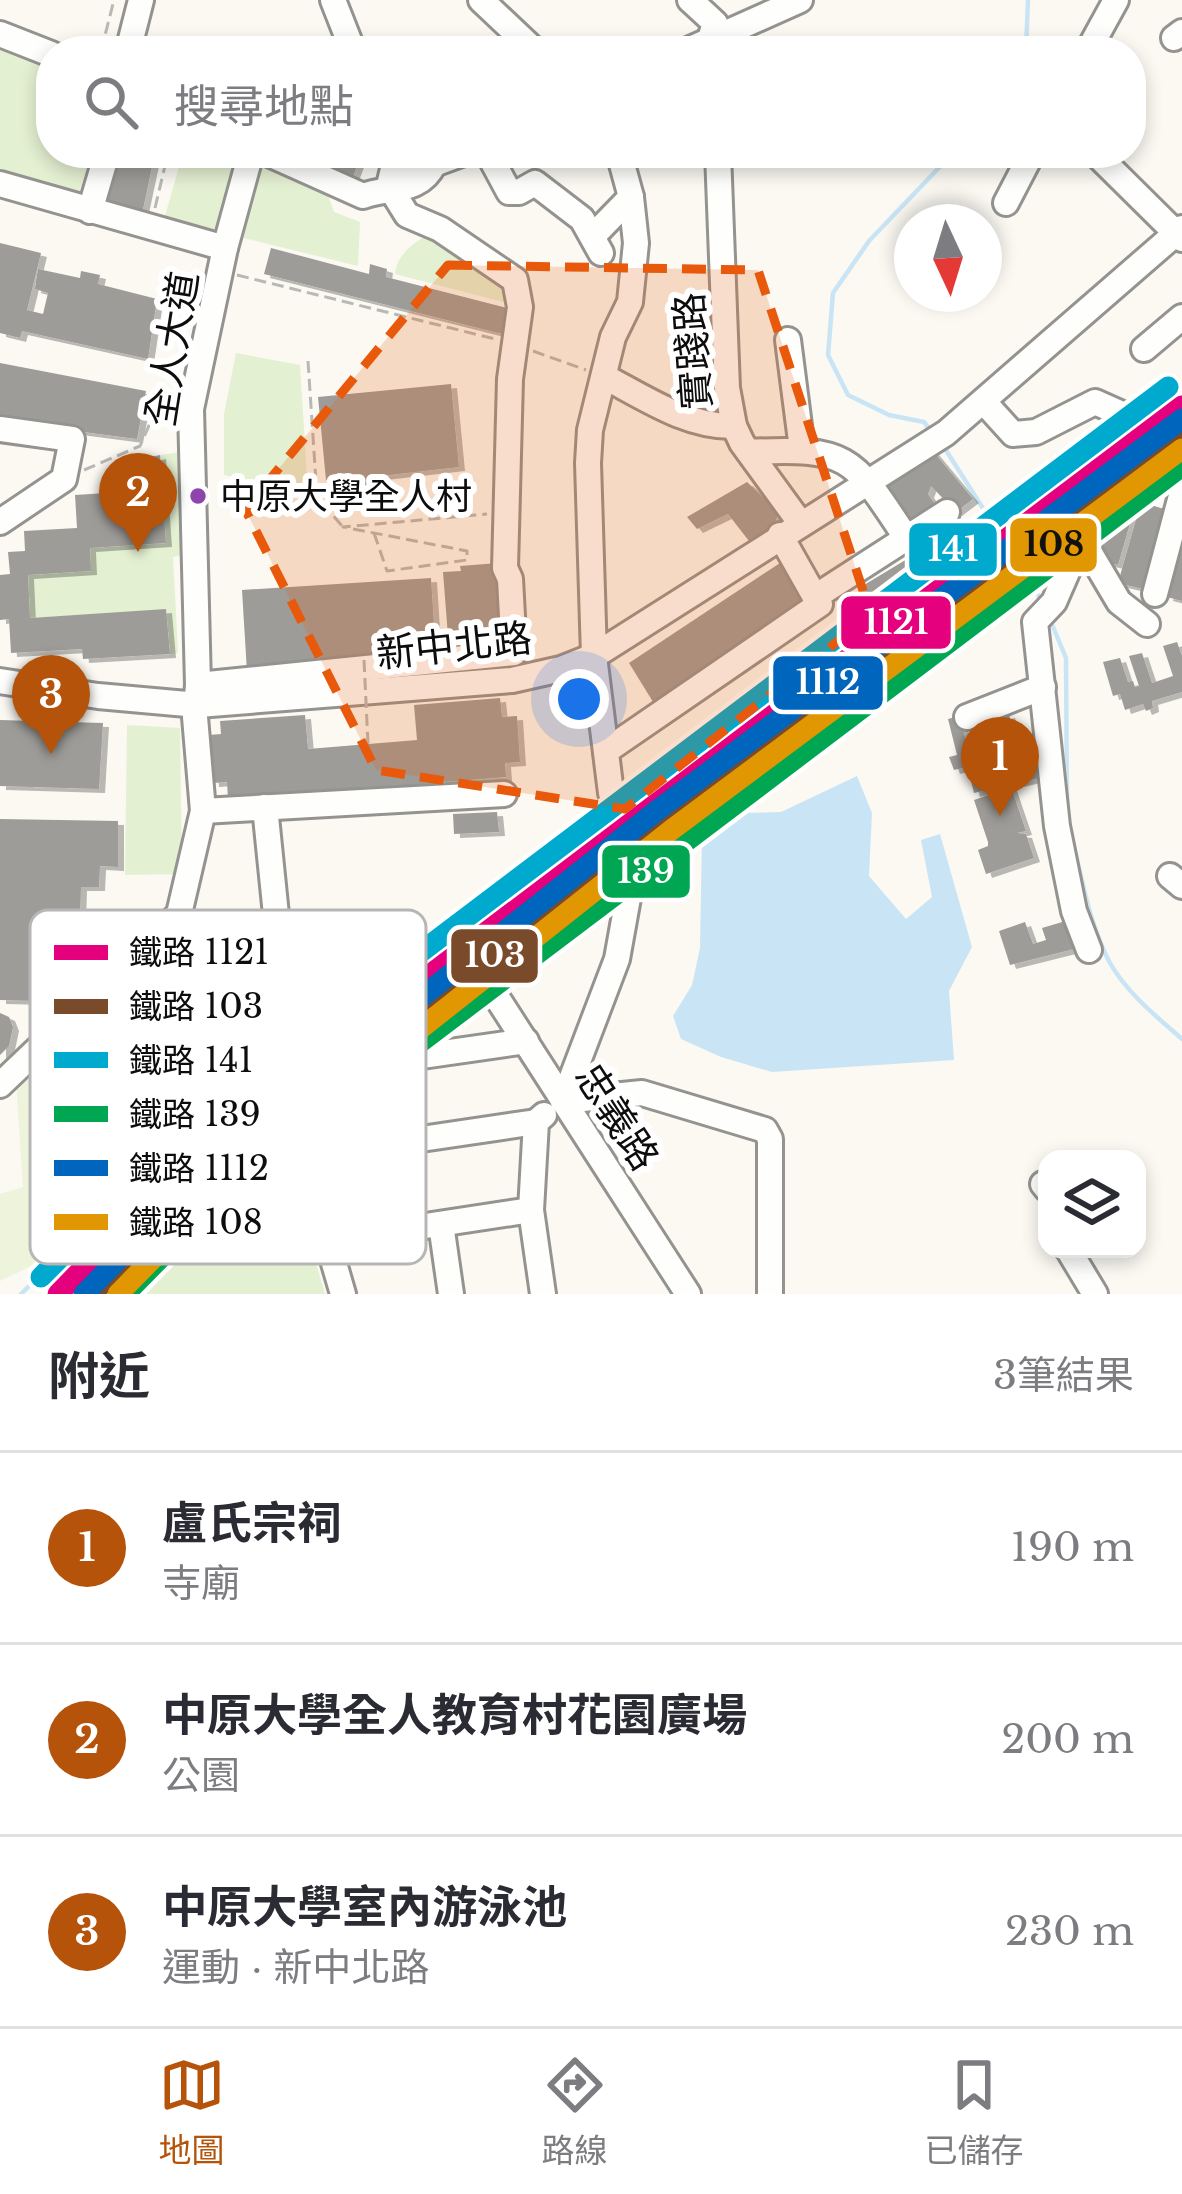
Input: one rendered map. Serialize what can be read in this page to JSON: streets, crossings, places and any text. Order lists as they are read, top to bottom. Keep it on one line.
{"streets":{"street":["全人大道","實踐路","新中北路","忠義路"]},"crossings":[["全人大道","新中北路"],["實踐路","新中北路"]],"places":["中原大學全人村"],"lines":["rail line 141","rail line 1121","rail line 1112","rail line 103","rail line 108","rail line 139"],"legend":["鐵路 1121","鐵路 103","鐵路 141","鐵路 139","鐵路 1112","鐵路 108"],"north":"bottom","page":{"search":"搜尋地點","pins":["2","3","1"],"heading":["附近","3筆結果"],"list":[{"mark":"1","name":"盧氏宗祠","note":"寺廟","value":"190 m"},{"mark":"2","name":"中原大學全人教育村花園廣場","note":"公園","value":"200 m"},{"mark":"3","name":"中原大學室內游泳池","note":"運動 · 新中北路","value":"230 m"}],"nav":["地圖","路線","已儲存"]}}
